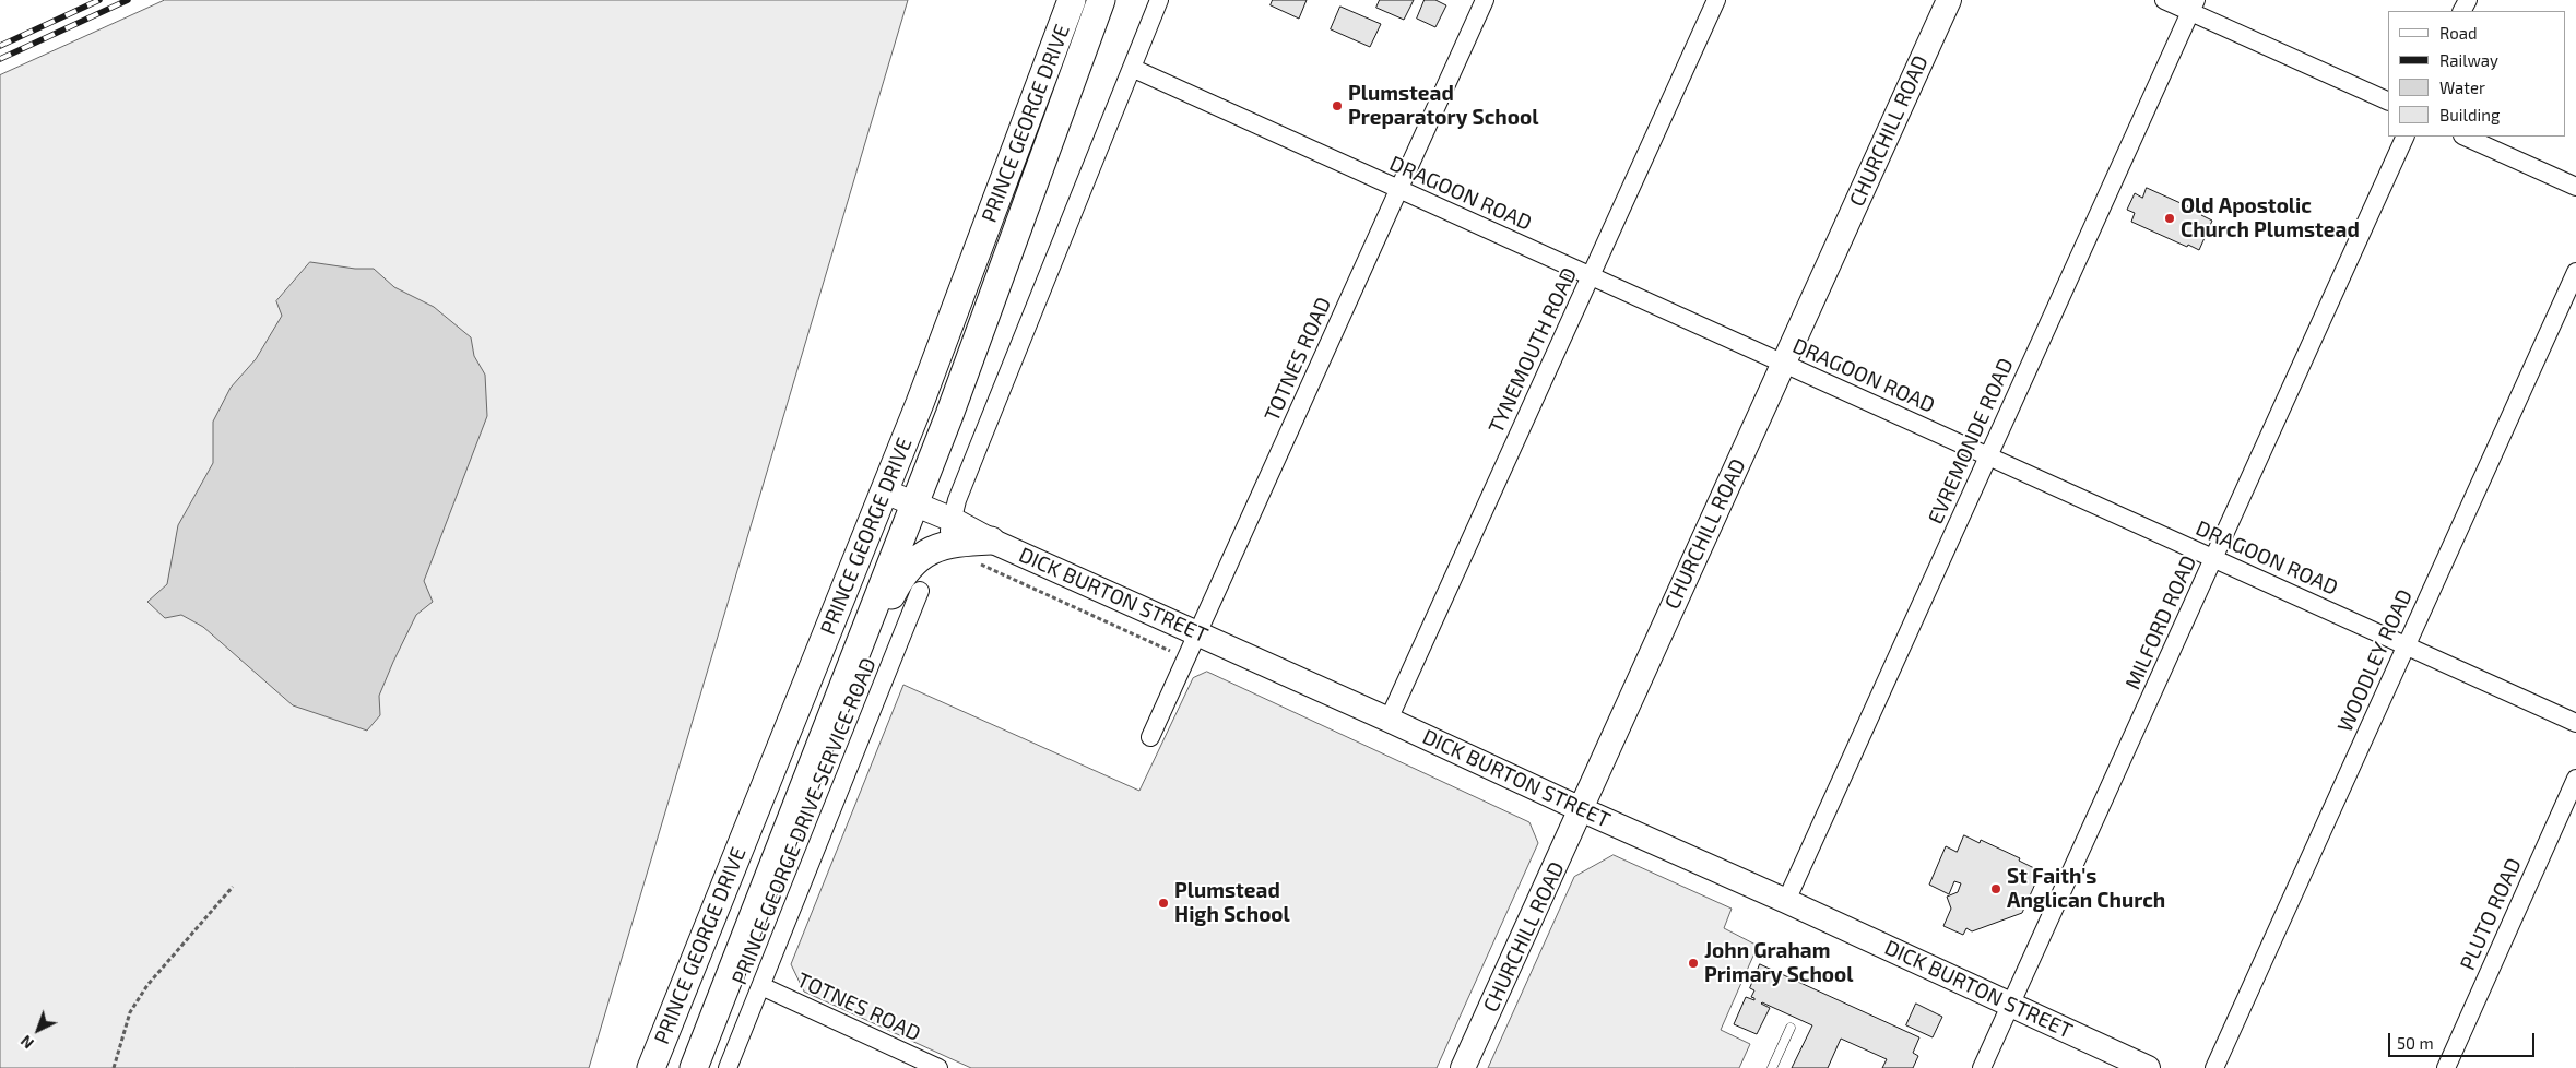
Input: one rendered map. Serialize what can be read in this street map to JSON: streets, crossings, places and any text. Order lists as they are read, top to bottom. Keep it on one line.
{"streets":{"main road":["PRINCE GEORGE DRIVE"],"street":["CHURCHILL ROAD","DRAGOON ROAD","TYNEMOUTH ROAD","TOTNES ROAD","EVREMONDE ROAD","DICK BURTON STREET","MILFORD ROAD","WOODLEY ROAD","PRINCE GEORGE DRIVE SERVICE ROAD","PLUTO ROAD"]},"crossings":[["CHURCHILL ROAD","DRAGOON ROAD"],["CHURCHILL ROAD","DICK BURTON STREET"],["DRAGOON ROAD","TYNEMOUTH ROAD"],["DRAGOON ROAD","TOTNES ROAD"],["DRAGOON ROAD","EVREMONDE ROAD"],["DRAGOON ROAD","MILFORD ROAD"],["DRAGOON ROAD","WOODLEY ROAD"],["TYNEMOUTH ROAD","DICK BURTON STREET"],["TOTNES ROAD","DICK BURTON STREET"],["TOTNES ROAD","PRINCE GEORGE DRIVE SERVICE ROAD"],["EVREMONDE ROAD","DICK BURTON STREET"],["DICK BURTON STREET","MILFORD ROAD"]],"places":["Plumstead Preparatory School","Old Apostolic Church Plumstead","St Faith's Anglican Church","Plumstead High School","John Graham Primary School"],"legend":["Road","Railway","Water","Building"],"scale_bar":"50 m","north":"bottom left"}
